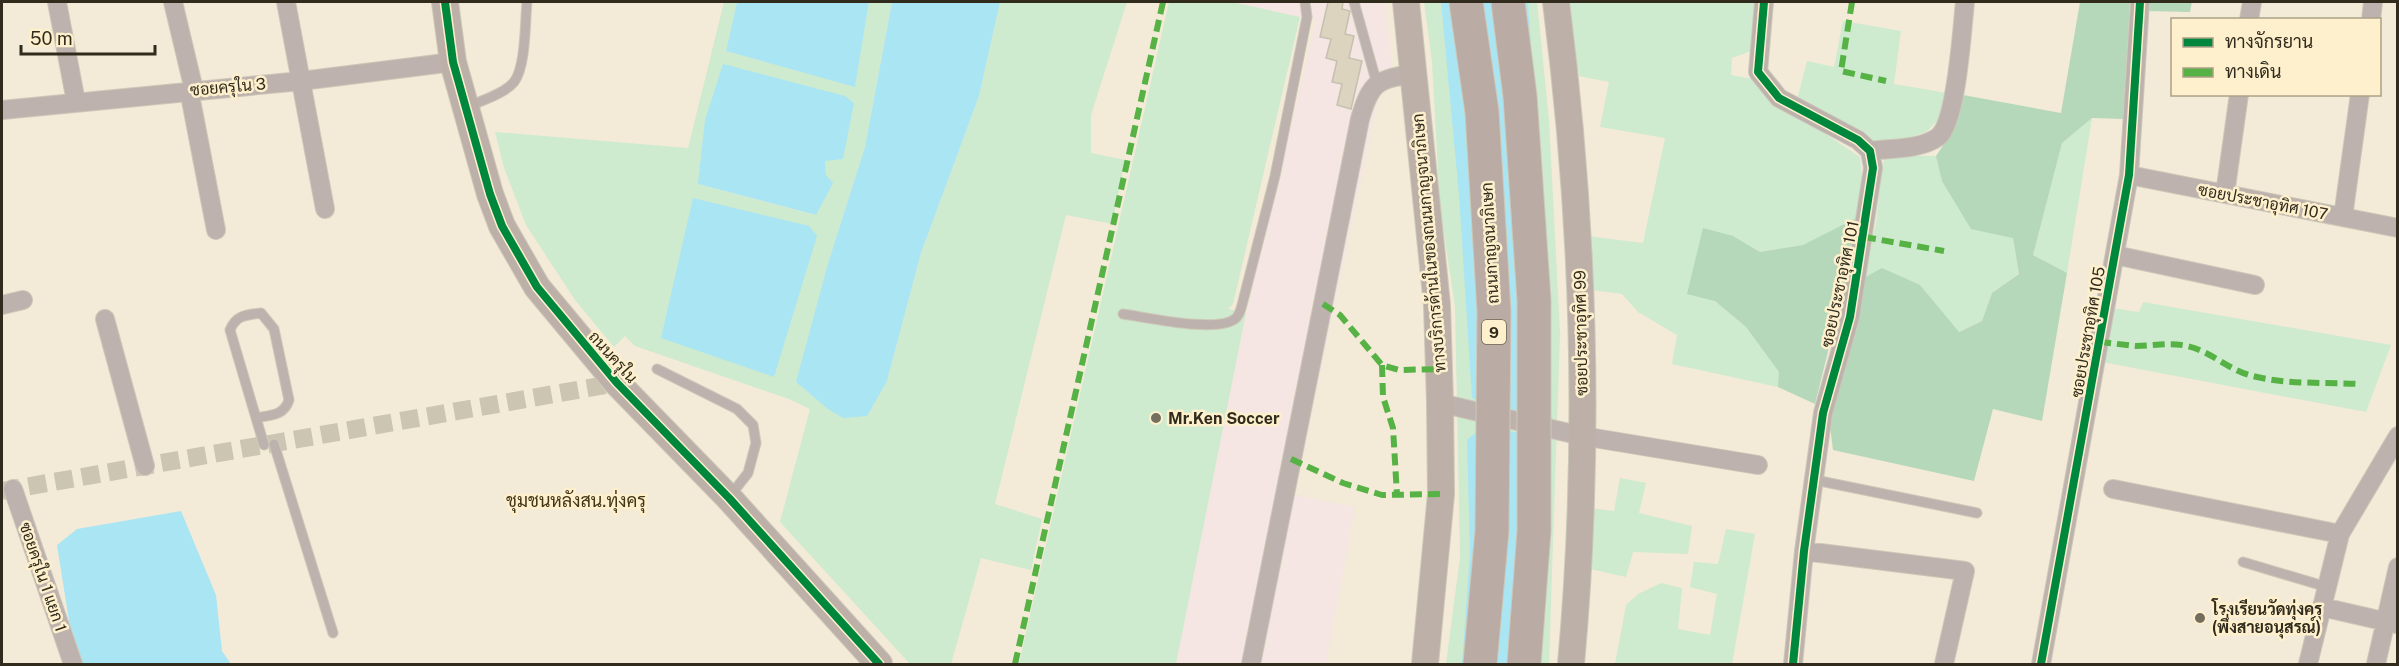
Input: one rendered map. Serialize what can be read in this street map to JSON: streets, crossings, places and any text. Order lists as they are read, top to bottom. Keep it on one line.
{"streets":{"highway":["ถนนกาญจนาภิเษก","9"],"main road":["ทางบริการด้านในของถนนกาญจนาภิเษก","ซอยประชาอุทิศ 99","ถนนครุใน"],"street":["ซอยครุใน 3","ซอยประชาอุทิศ 107","ซอยประชาอุทิศ 101","ซอยประชาอุทิศ 105","ซอยครุใน 1 แยก 1"]},"crossings":[["ซอยครุใน 3","ถนนครุใน"],["ซอยประชาอุทิศ 107","ซอยประชาอุทิศ 105"]],"districts":["ชุมชนหลังสน.ทุ่งครุ"],"places":["Mr.Ken Soccer","โรงเรียนวัดทุ่งครุ (พึ่งสายอนุสรณ์)"],"legend":["ทางจักรยาน","ทางเดิน"],"scale_bar":"50 m"}
